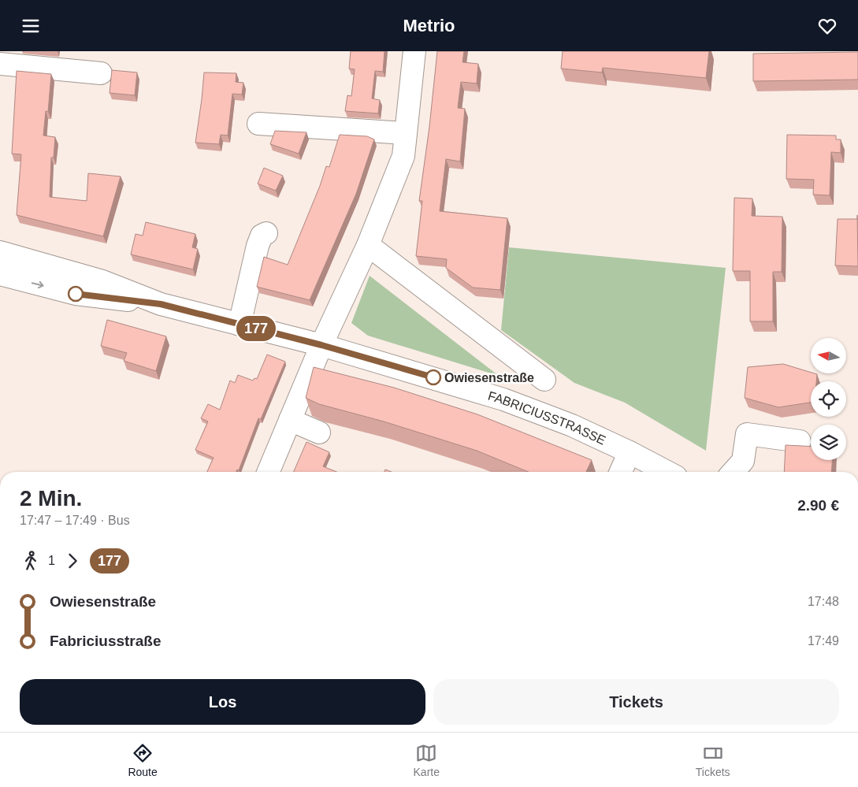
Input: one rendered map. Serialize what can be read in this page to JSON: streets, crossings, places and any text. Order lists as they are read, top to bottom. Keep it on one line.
{"streets":{"street":["FABRICIUSSTRASSE"]},"places":["Owiesenstraße"],"lines":["bus line 177"],"north":"left","page":{"header":"Metrio","on_map":"177","heading":["2 Min.","17:47 – 17:49 · Bus","2.90 €"],"legs":["1","177"],"list":[{"name":"Owiesenstraße","value":"17:48"},{"name":"Fabriciusstraße","value":"17:49"}],"buttons":["Los","Tickets"],"tabs":["Route","Karte","Tickets"]}}
